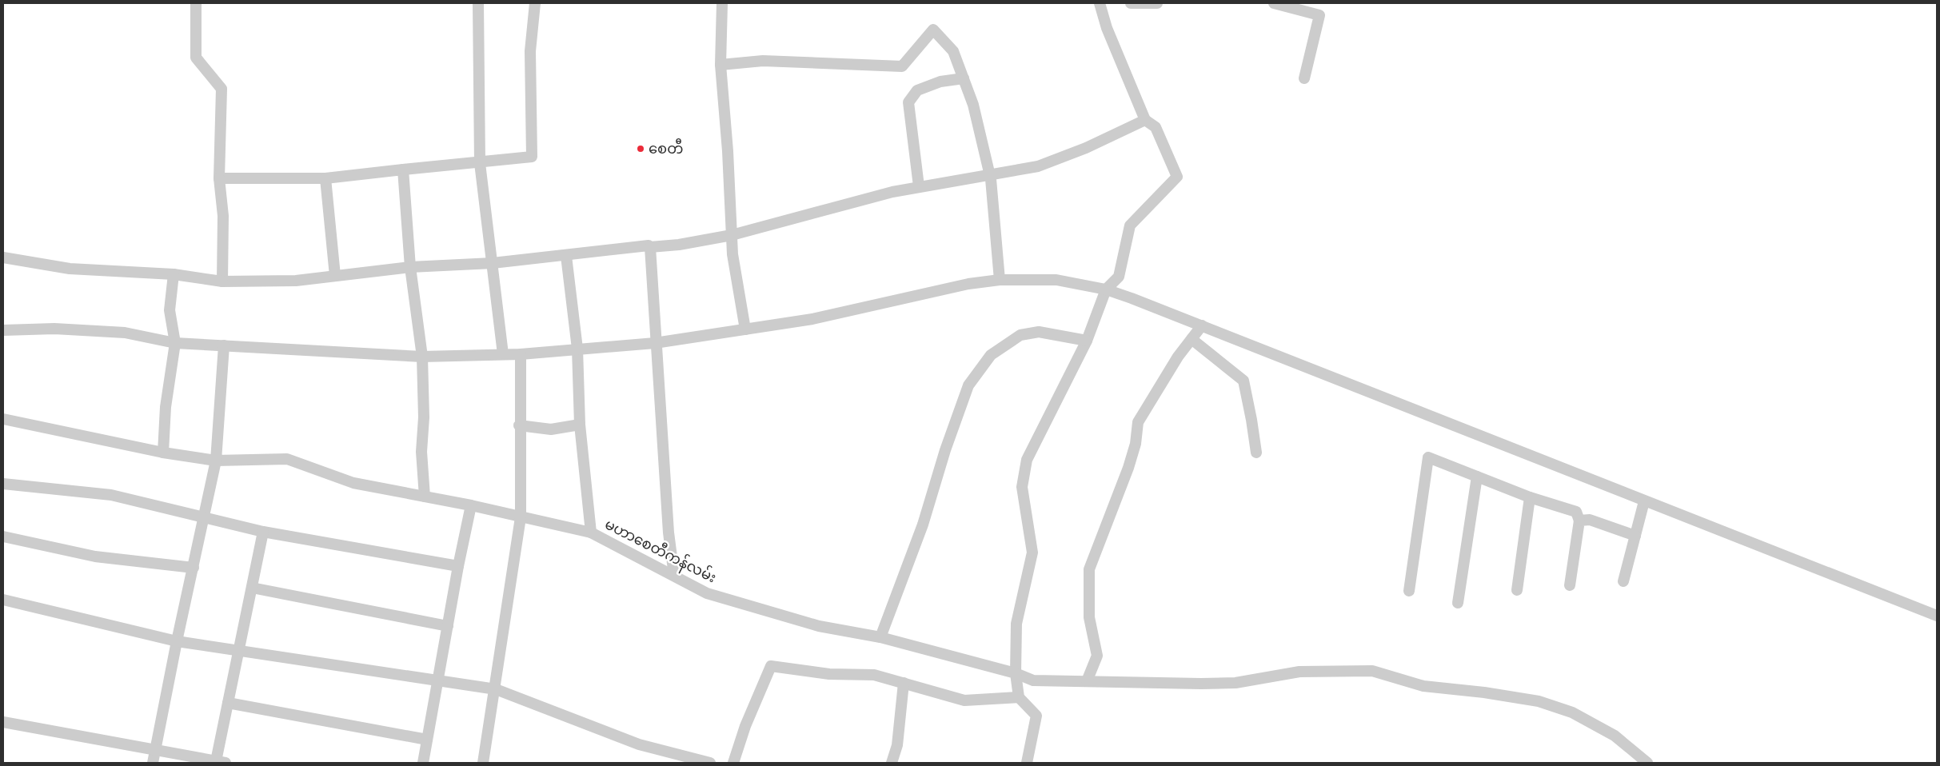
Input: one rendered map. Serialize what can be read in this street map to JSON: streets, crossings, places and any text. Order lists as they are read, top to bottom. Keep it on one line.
{"streets":{"street":["မဟာစေတီကန်လမ်း"]},"places":["စေတီ"]}
